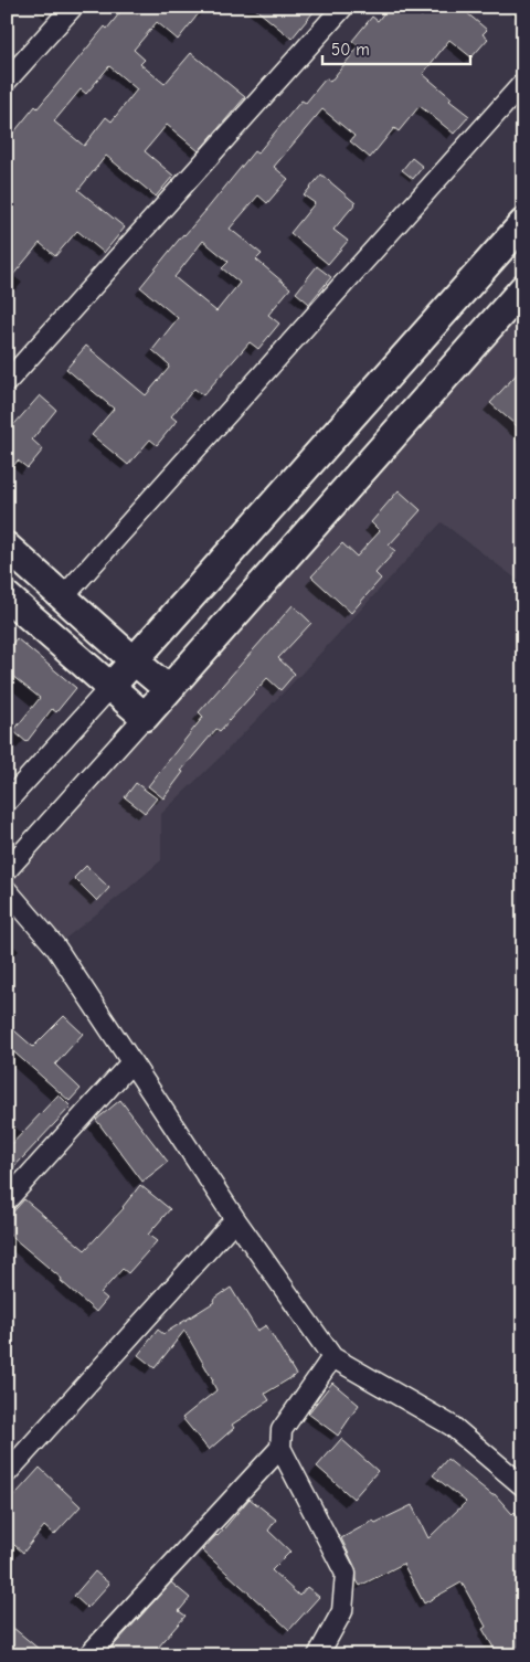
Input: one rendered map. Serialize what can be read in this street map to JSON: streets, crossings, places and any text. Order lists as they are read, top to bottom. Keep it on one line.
{"scale_bar":"50 m"}
